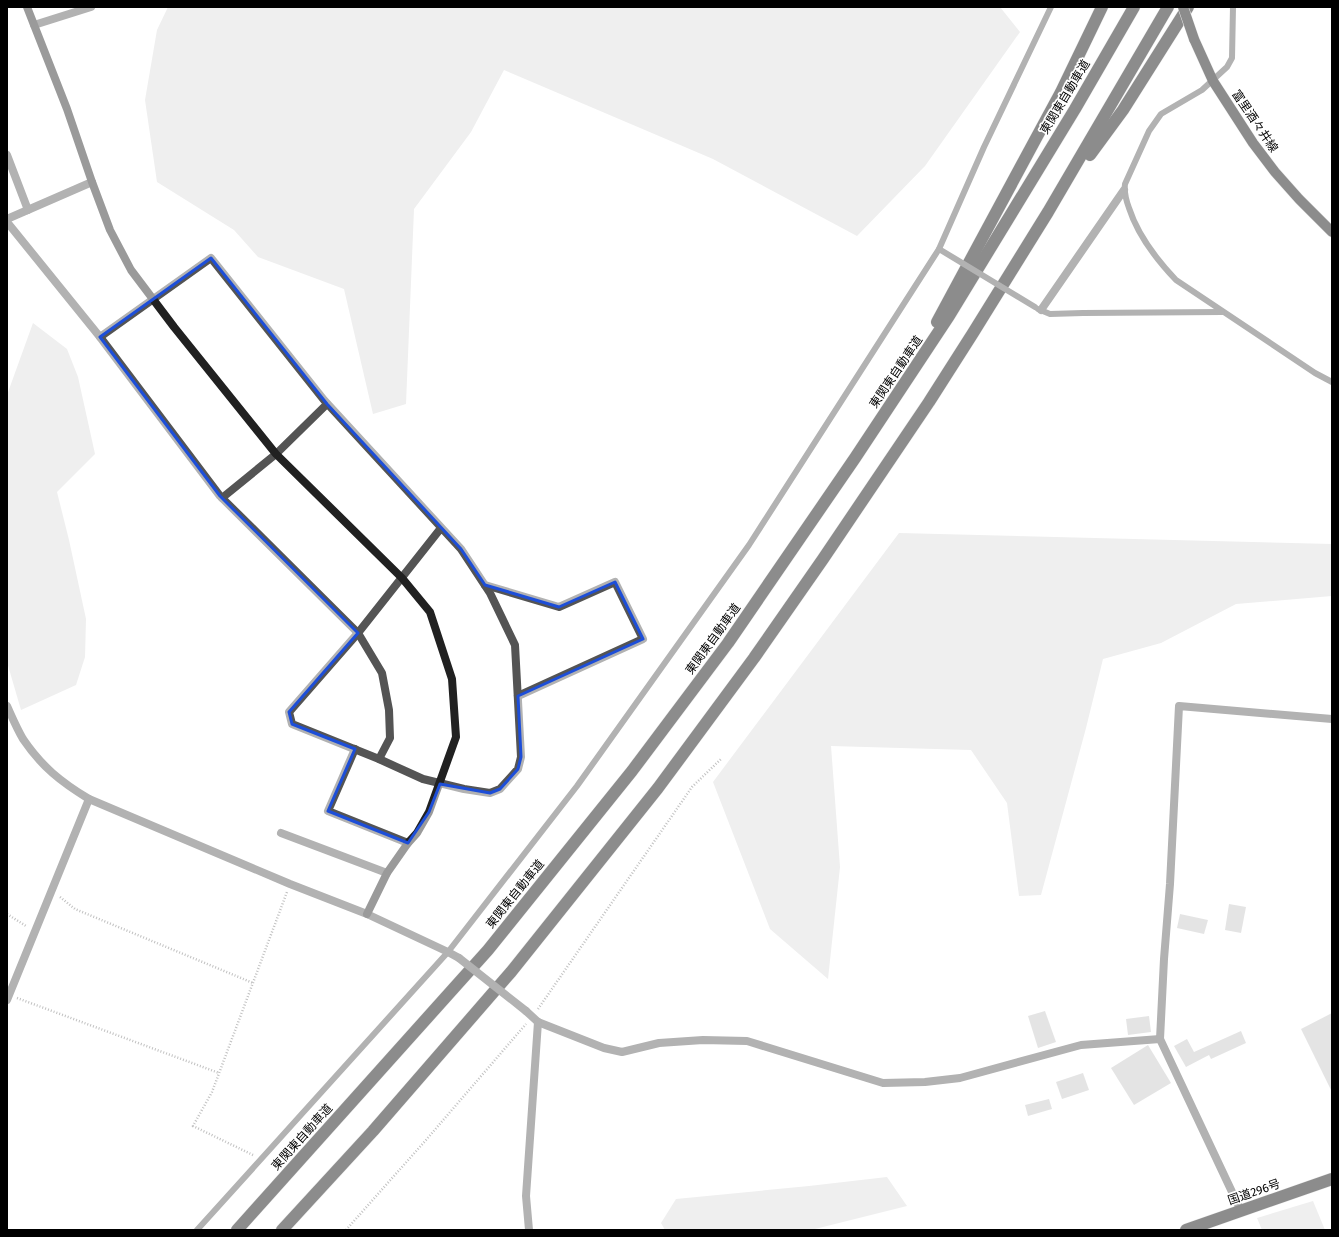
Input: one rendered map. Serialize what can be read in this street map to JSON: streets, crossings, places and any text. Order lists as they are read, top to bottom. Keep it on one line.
{"streets":{"highway":["東関東自動車道","国道296号"],"main road":["富里酒々井線"]}}
